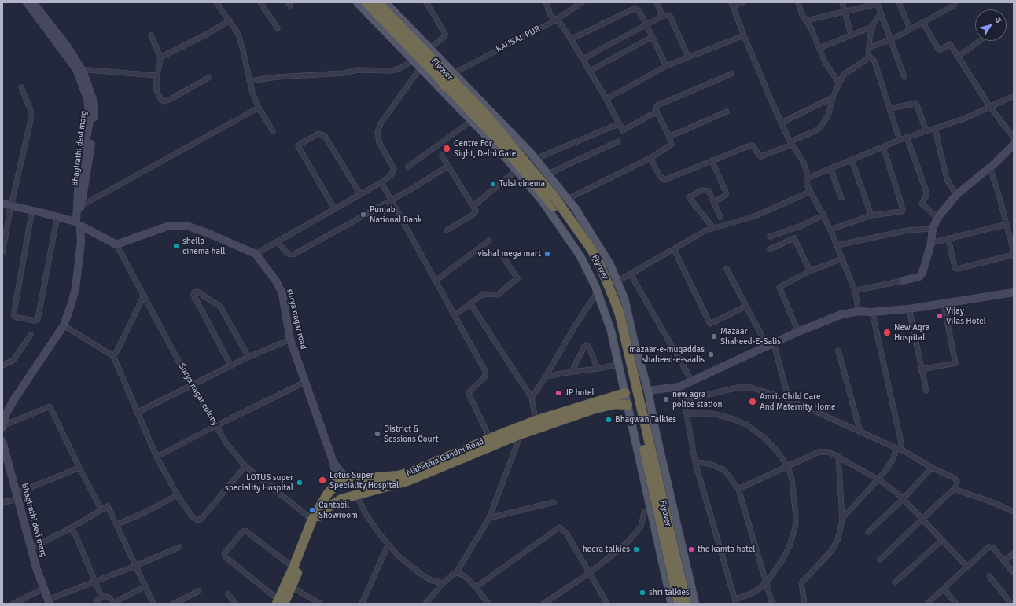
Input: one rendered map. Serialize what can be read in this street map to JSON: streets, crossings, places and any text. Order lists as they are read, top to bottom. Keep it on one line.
{"streets":{"highway":["Flyover","Mahatma Gandhi Road"],"street":["KAUSAL PUR","Bhagirathi devi marg","surya nagar road","Surya nagar colony"]},"crossings":[["surya nagar road","Surya nagar colony"],["surya nagar road","Mahatma Gandhi Road"]],"places":["Centre For Sight, Delhi Gate","Tulsi cinema","Punjab National Bank","sheila cinema hall","vishal mega mart","Vijay Vilas Hotel","New Agra Hospital","Mazaar Shaheed-E-Salis","mazaar-e-muqaddas shaheed-e-saalis","JP hotel","new agra police station","Amrit Child Care And Maternity Home","Bhagwan Talkies","District & Sessions Court","Lotus Super Speciality Hospital","LOTUS super speciality Hospital","Cantabil Showroom","heera talkies","the kamta hotel","shri talkies"],"north":"top right"}
